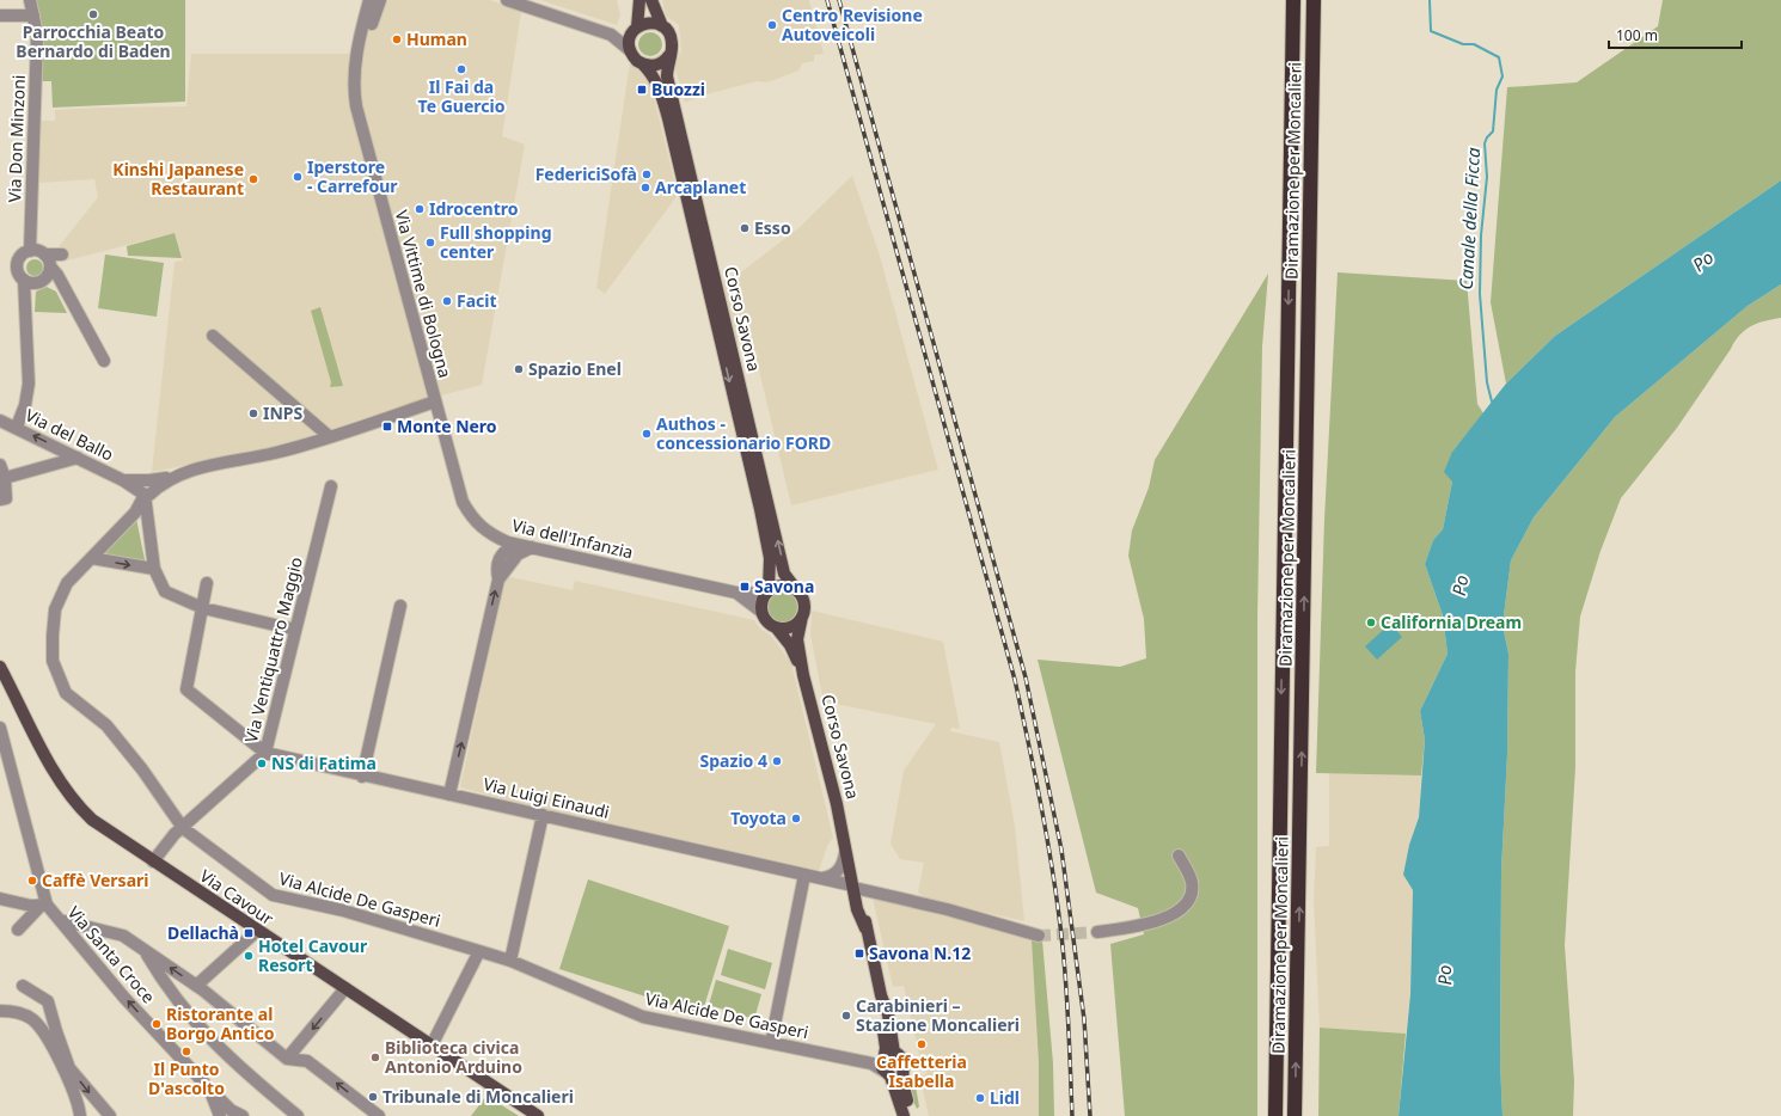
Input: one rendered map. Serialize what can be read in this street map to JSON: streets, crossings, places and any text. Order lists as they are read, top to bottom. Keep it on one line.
{"streets":{"highway":["Diramazione per Moncalieri"],"main road":["Corso Savona","Via Cavour"],"street":["Via Don Minzoni","Via Vittime di Bologna","Via del Ballo","Via dell'Infanzia","Via Ventiquattro Maggio","Via Luigi Einaudi","Via Alcide De Gasperi","Via Santa Croce"]},"crossings":[["Via Vittime di Bologna","Via dell'Infanzia"],["Corso Savona","Via dell'Infanzia"],["Corso Savona","Via Luigi Einaudi"],["Corso Savona","Via Alcide De Gasperi"],["Via del Ballo","Via Alcide De Gasperi"],["Via Ventiquattro Maggio","Via Luigi Einaudi"],["Via Ventiquattro Maggio","Via Cavour"],["Via Ventiquattro Maggio","Via Alcide De Gasperi"]],"one_way":["Via del Ballo"],"water":["Canale della Ficca","Po"],"places":{"other":["Parrocchia Beato Bernardo di Baden","Centro Revisione Autoveicoli","Human","Il Fai da Te Guercio","FedericiSofà","Iperstore - Carrefour","Kinshi Japanese Restaurant","Arcaplanet","Idrocentro","Esso","Full shopping center","Facit","Spazio Enel","INPS","Authos - concessionario FORD","California Dream","Spazio 4","NS di Fatima","Toyota","Caffè Versari","Hotel Cavour Resort","Carabinieri – Stazione Moncalieri","Ristorante al Borgo Antico","Caffetteria Isabella","Il Punto D'ascolto","Biblioteca civica Antonio Arduino","Tribunale di Moncalieri","Lidl"],"transit":["Buozzi","Monte Nero","Savona","Dellachà","Savona N.12"]},"scale_bar":"100 m"}
